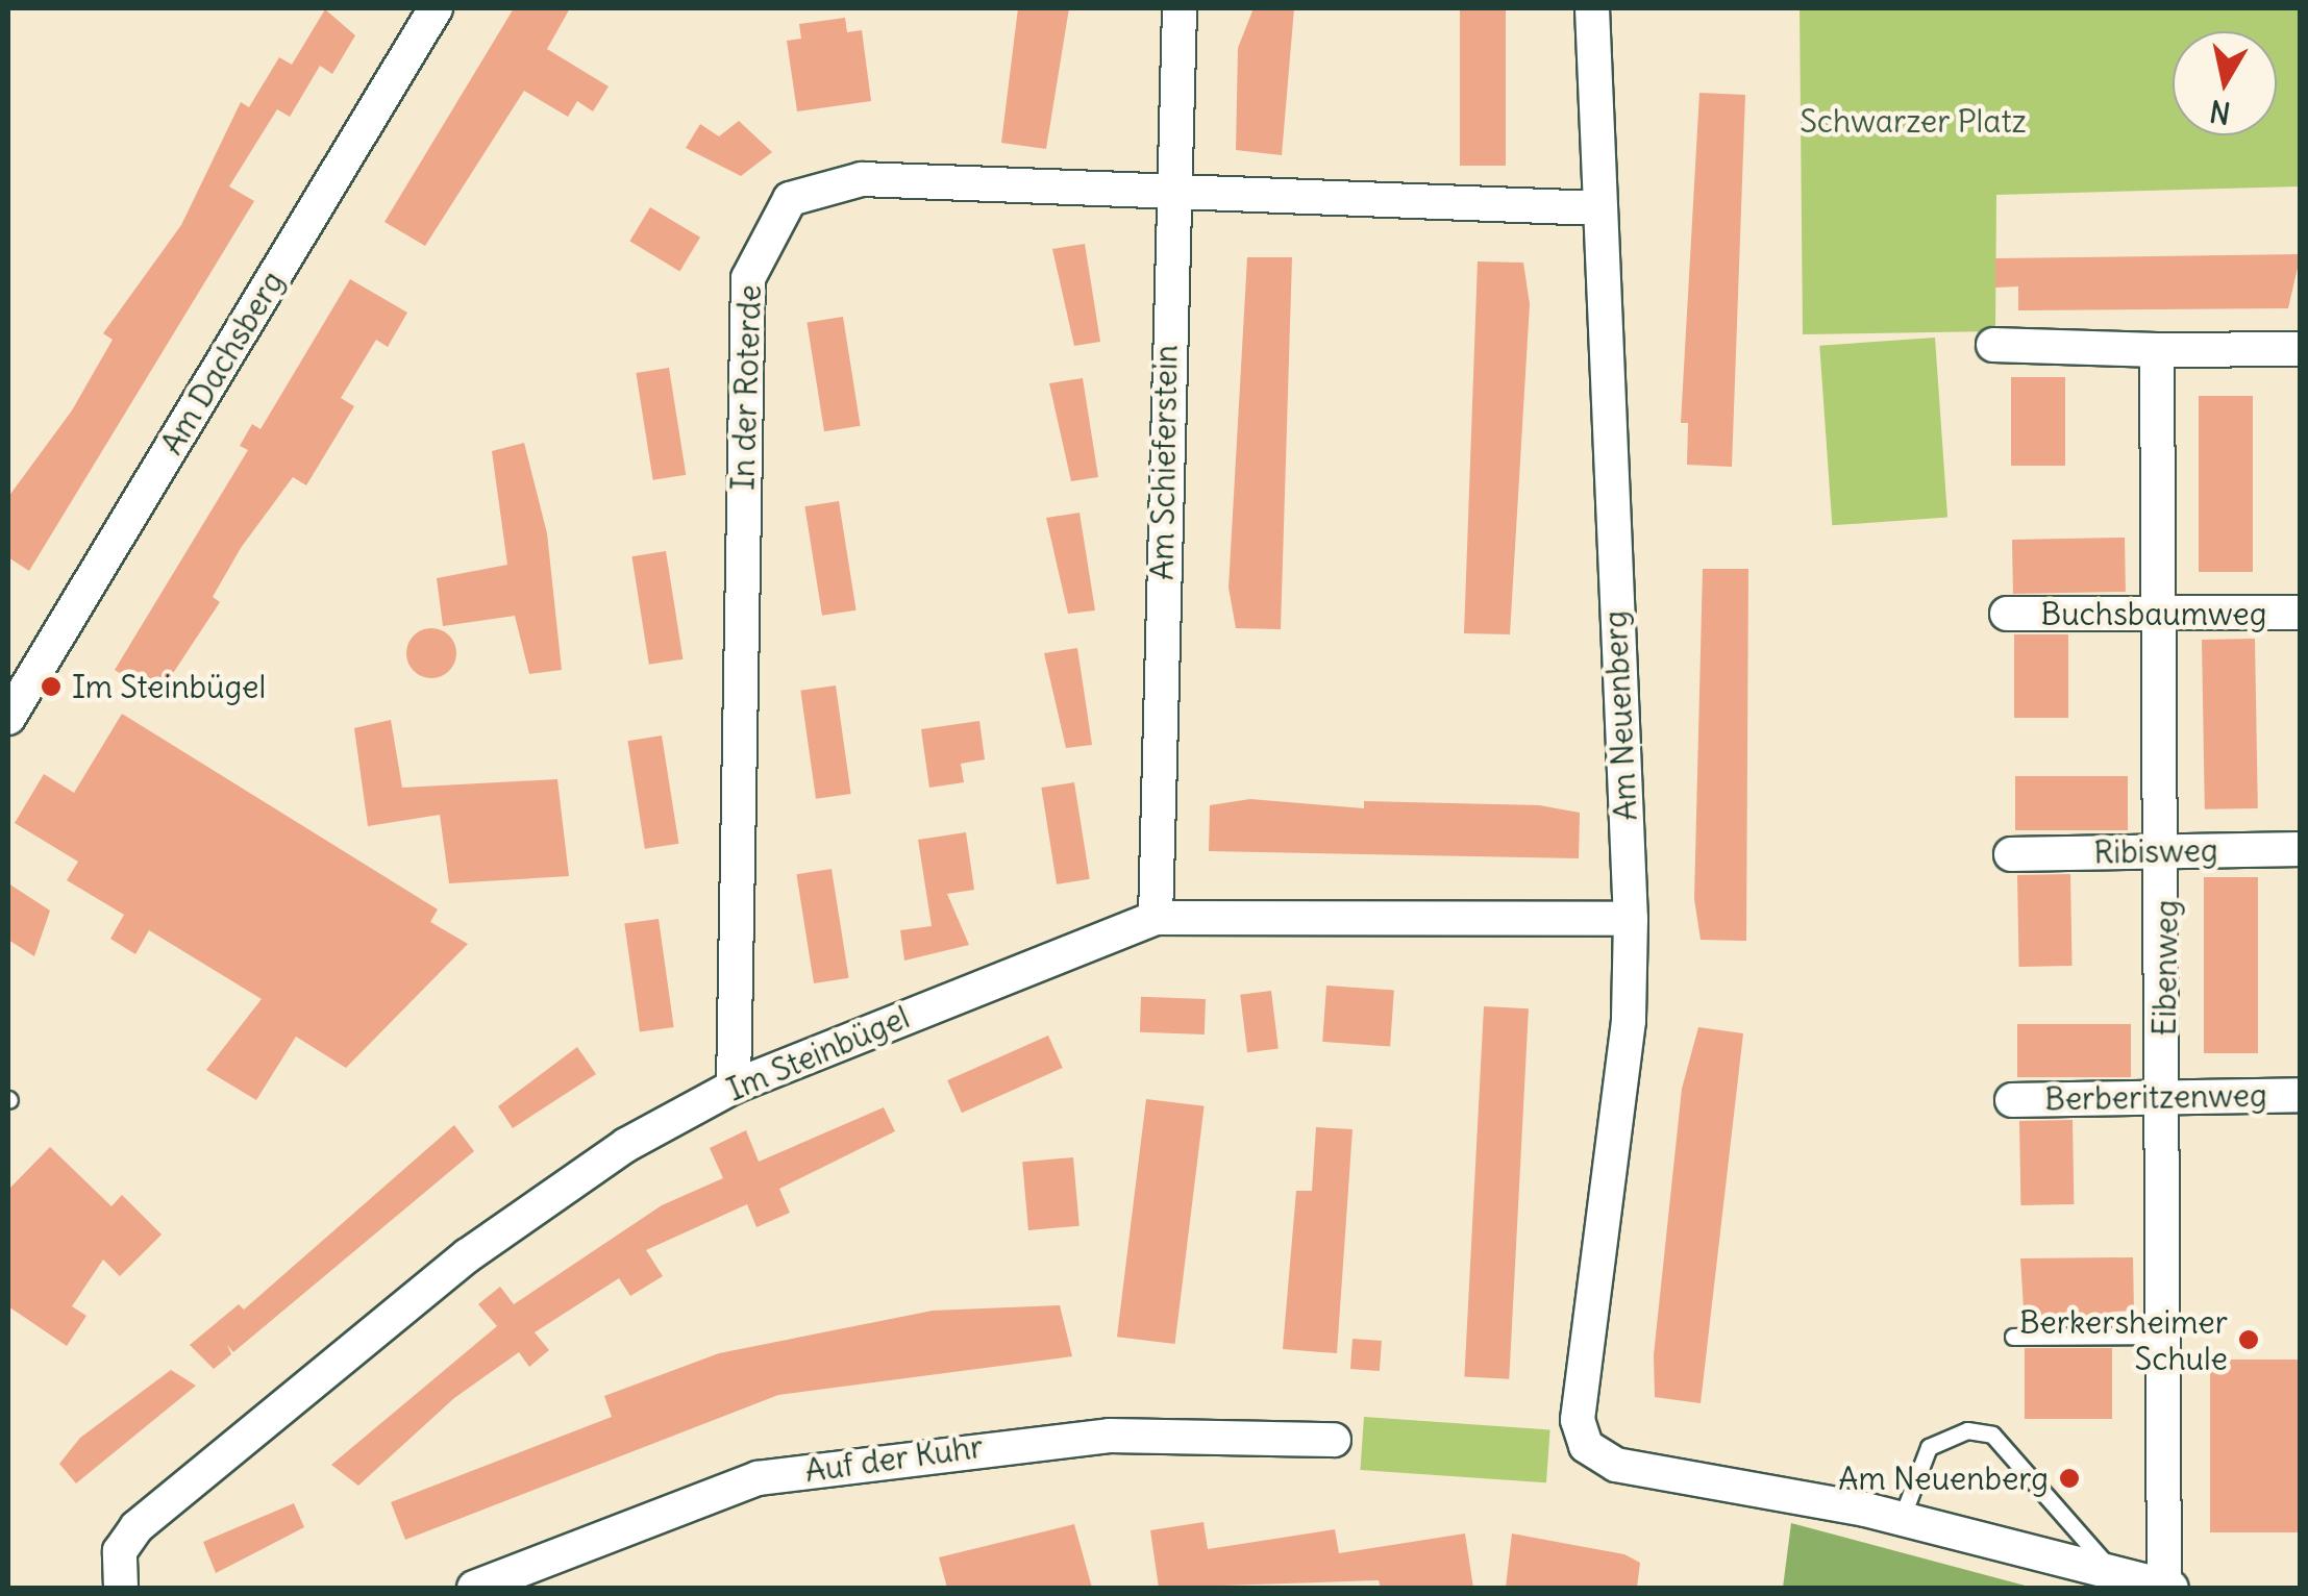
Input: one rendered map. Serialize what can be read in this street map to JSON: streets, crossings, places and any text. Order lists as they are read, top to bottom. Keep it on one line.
{"streets":{"street":["Am Dachsberg","In der Roterde","Am Schieferstein","Buchsbaumweg","Am Neuenberg","Ribisweg","Eibenweg","Im Steinbügel","Berberitzenweg","Auf der Kuhr"]},"crossings":[["In der Roterde","Am Schieferstein"],["In der Roterde","Am Neuenberg"],["In der Roterde","Im Steinbügel"],["Am Schieferstein","Im Steinbügel"],["Buchsbaumweg","Eibenweg"],["Am Neuenberg","Im Steinbügel"],["Ribisweg","Eibenweg"],["Eibenweg","Berberitzenweg"]],"parks":["Schwarzer Platz"],"places":["Im Steinbügel","Berkersheimer Schule","Am Neuenberg"],"north":"bottom"}
